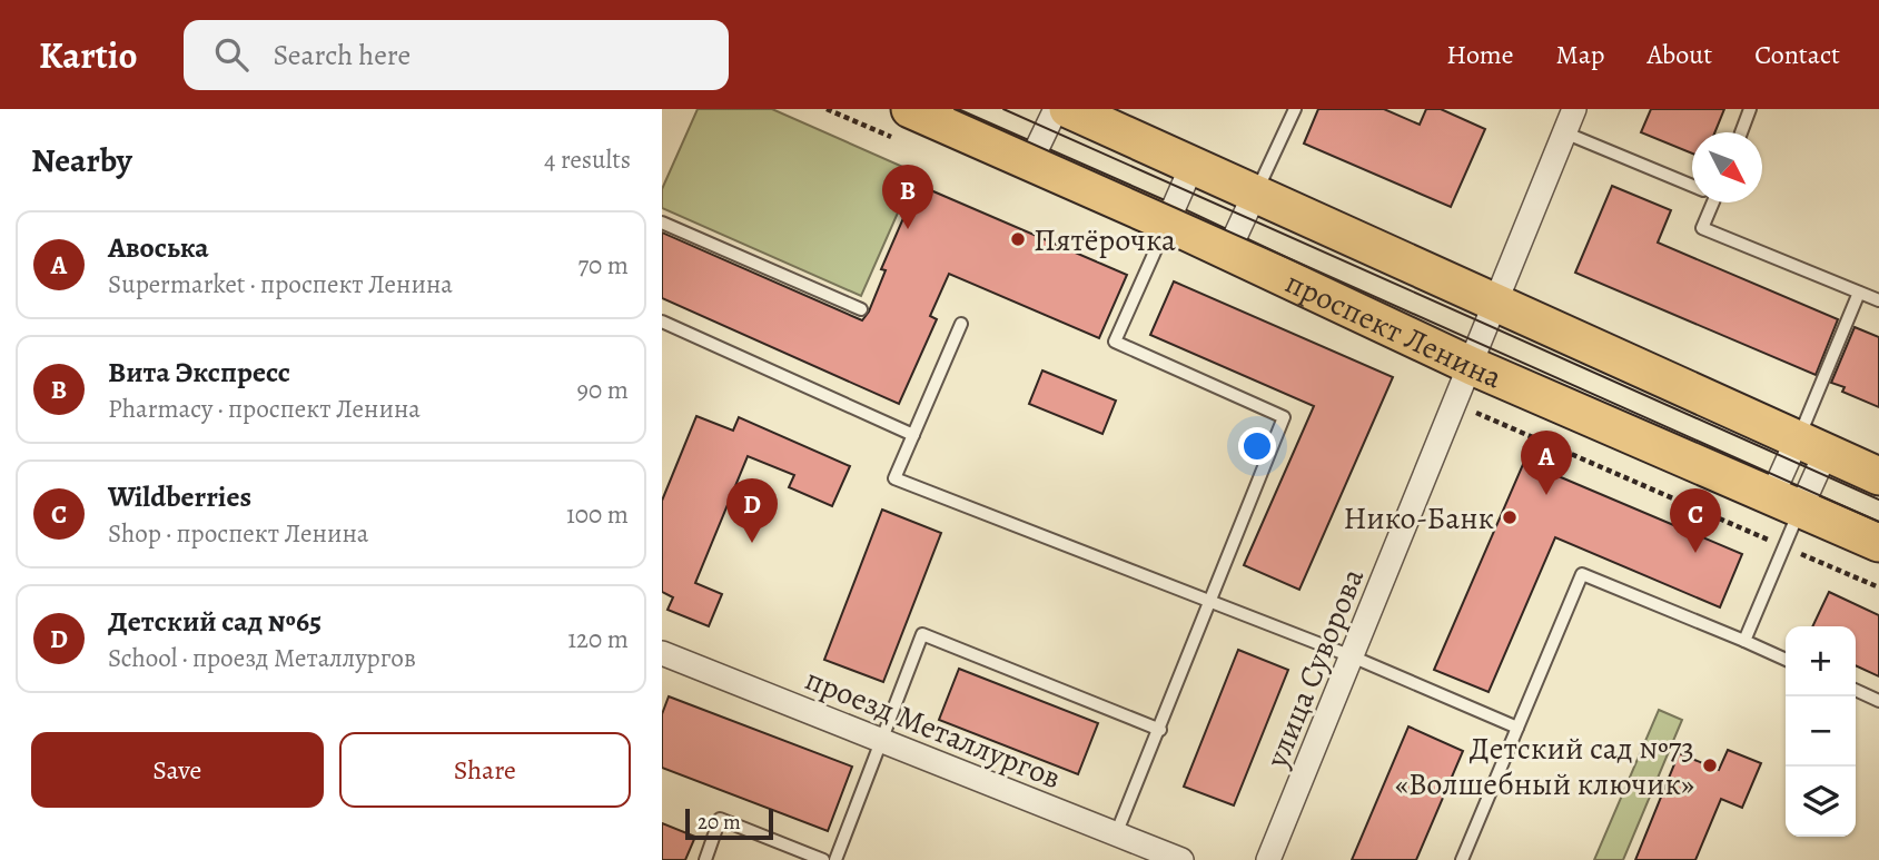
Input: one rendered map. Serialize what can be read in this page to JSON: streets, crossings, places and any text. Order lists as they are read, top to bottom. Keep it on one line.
{"streets":{"main road":["проспект Ленина"],"street":["улица Суворова","проезд Металлургов"]},"crossings":[["проспект Ленина","улица Суворова"]],"places":["Пятёрочка","Нико-Банк","Детский сад №73 «Волшебный ключик»"],"scale_bar":"20 m","north":"bottom right","page":{"header":"Kartio","search":"Search here","nav":["Home","Map","About","Contact"],"heading":["Nearby","4 results"],"pins":["B","A","D","C"],"list":[{"mark":"A","name":"Авоська","note":"Supermarket · проспект Ленина","value":"70 m"},{"mark":"B","name":"Вита Экспресс","note":"Pharmacy · проспект Ленина","value":"90 m"},{"mark":"C","name":"Wildberries","note":"Shop · проспект Ленина","value":"100 m"},{"mark":"D","name":"Детский сад №65","note":"School · проезд Металлургов","value":"120 m"}],"map_buttons":["+","−"],"buttons":["Save","Share"],"scale":"20 m"}}
